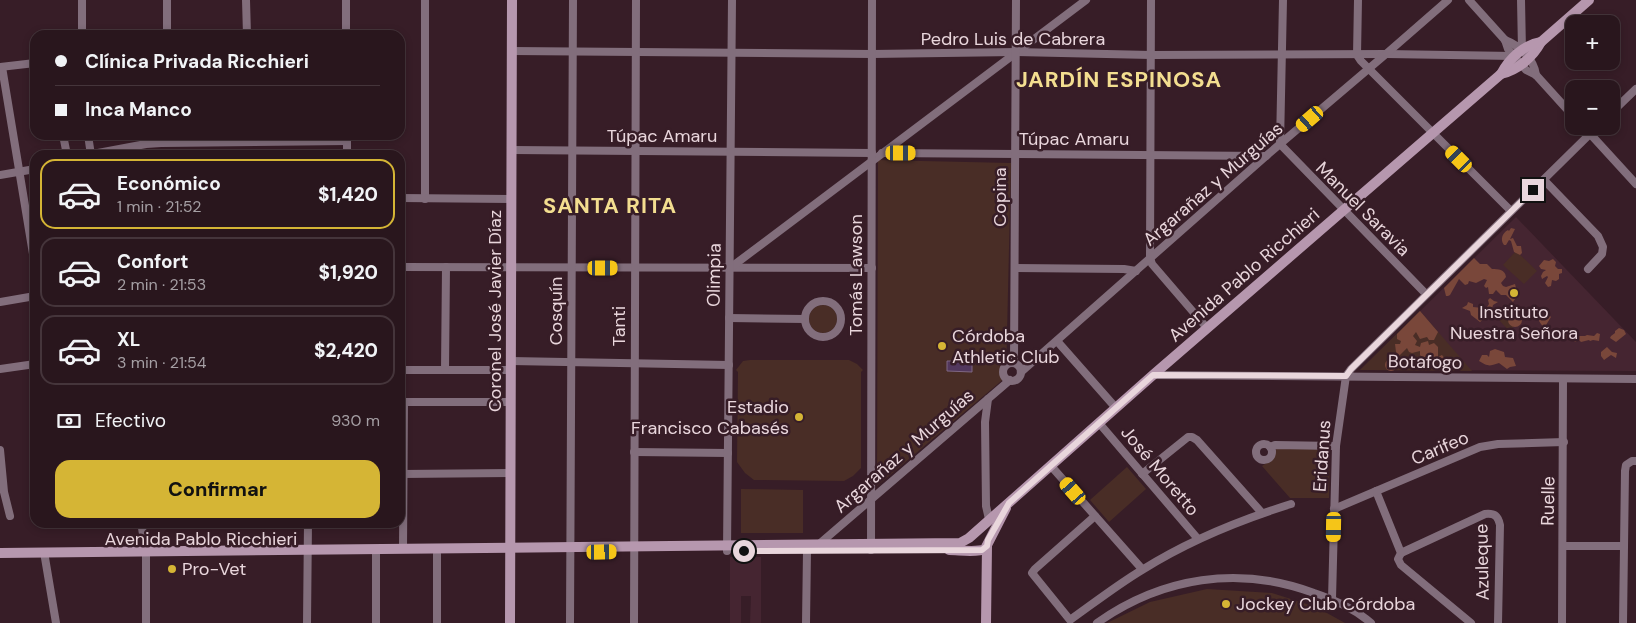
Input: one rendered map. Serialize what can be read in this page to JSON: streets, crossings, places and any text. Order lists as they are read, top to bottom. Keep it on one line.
{"streets":{"main road":["Avenida Pablo Ricchieri","Coronel José Javier Díaz"],"street":["Pedro Luis de Cabrera","Túpac Amaru","Argarañaz y Murguías","Copina","Manuel Saravia","Olimpia","Tomás Lawson","Cosquín","Tanti","Botafogo","Carifeo","Eridanus","José Moretto","Ruelle","Azuleque"]},"crossings":[["Pedro Luis de Cabrera","Argarañaz y Murguías"],["Pedro Luis de Cabrera","Copina"],["Pedro Luis de Cabrera","Olimpia"],["Pedro Luis de Cabrera","Tomás Lawson"],["Pedro Luis de Cabrera","Avenida Pablo Ricchieri"],["Pedro Luis de Cabrera","Coronel José Javier Díaz"],["Pedro Luis de Cabrera","Cosquín"],["Pedro Luis de Cabrera","Tanti"],["Túpac Amaru","Argarañaz y Murguías"],["Túpac Amaru","Copina"],["Túpac Amaru","Olimpia"],["Túpac Amaru","Tomás Lawson"],["Túpac Amaru","Coronel José Javier Díaz"],["Túpac Amaru","Cosquín"],["Túpac Amaru","Tanti"],["Argarañaz y Murguías","Copina"],["Argarañaz y Murguías","Manuel Saravia"],["Argarañaz y Murguías","Tomás Lawson"],["Argarañaz y Murguías","Avenida Pablo Ricchieri"],["Argarañaz y Murguías","José Moretto"],["Manuel Saravia","Avenida Pablo Ricchieri"],["Olimpia","Avenida Pablo Ricchieri"],["Tomás Lawson","Avenida Pablo Ricchieri"],["Avenida Pablo Ricchieri","Coronel José Javier Díaz"],["Avenida Pablo Ricchieri","Cosquín"],["Avenida Pablo Ricchieri","Tanti"],["Avenida Pablo Ricchieri","Botafogo"],["Avenida Pablo Ricchieri","José Moretto"],["Botafogo","Eridanus"],["Botafogo","Ruelle"],["Carifeo","Eridanus"],["Carifeo","Ruelle"],["Carifeo","Azuleque"]],"districts":["JARDÍN ESPINOSA","SANTA RITA"],"places":["Instituto Nuestra Señora","Córdoba Athletic Club","Estadio Francisco Cabasés","Pro-Vet","Jockey Club Córdoba"],"page":{"map_buttons":["+","−"],"banner":["Clínica Privada Ricchieri","Inca Manco"],"list":[{"name":"Económico","note":"1 min · 21:52","value":"$1,420"},{"name":"Confort","note":"2 min · 21:53","value":"$1,920"},{"name":"XL","note":"3 min · 21:54","value":"$2,420"}],"pay":["Efectivo","930 m"],"buttons":"Confirmar"}}
